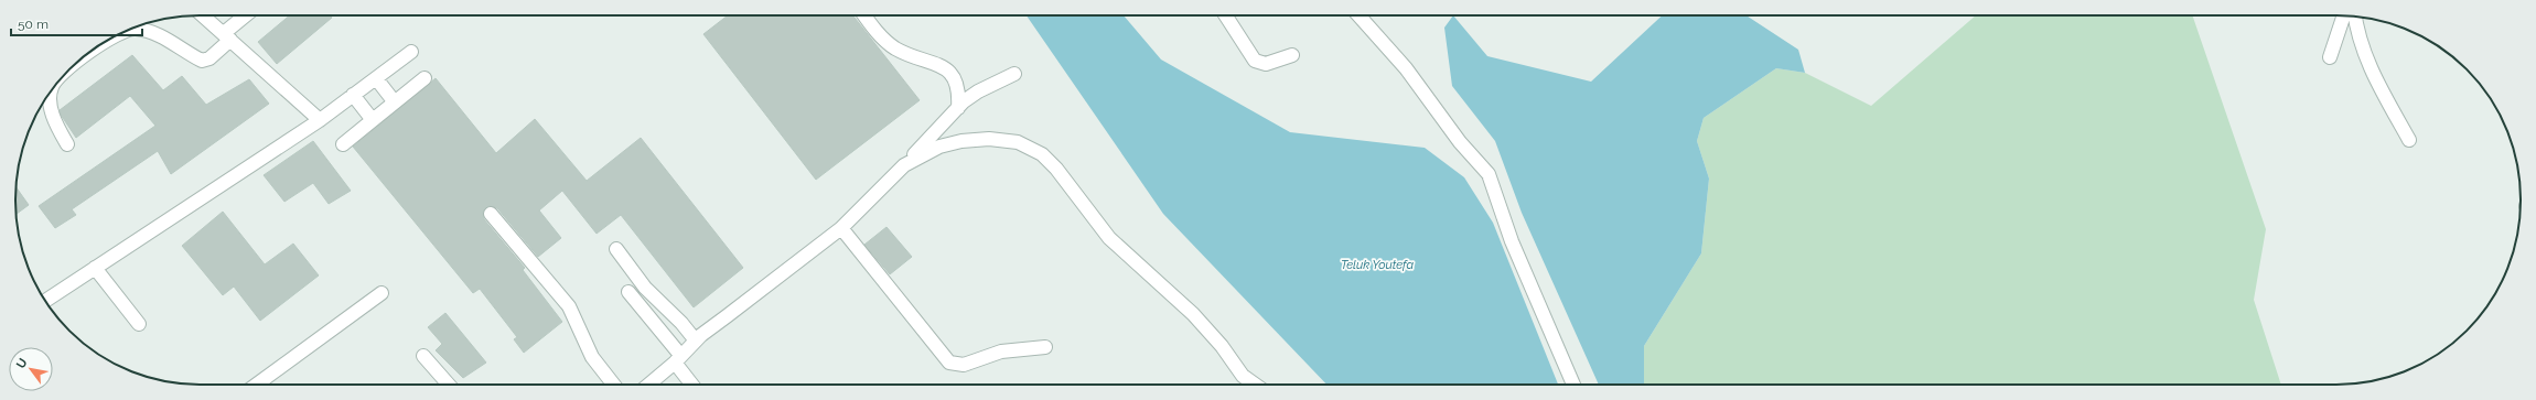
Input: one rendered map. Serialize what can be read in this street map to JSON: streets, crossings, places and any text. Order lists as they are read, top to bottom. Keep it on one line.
{"water":["Teluk Youtefa"],"scale_bar":"50 m","north":"top left"}
